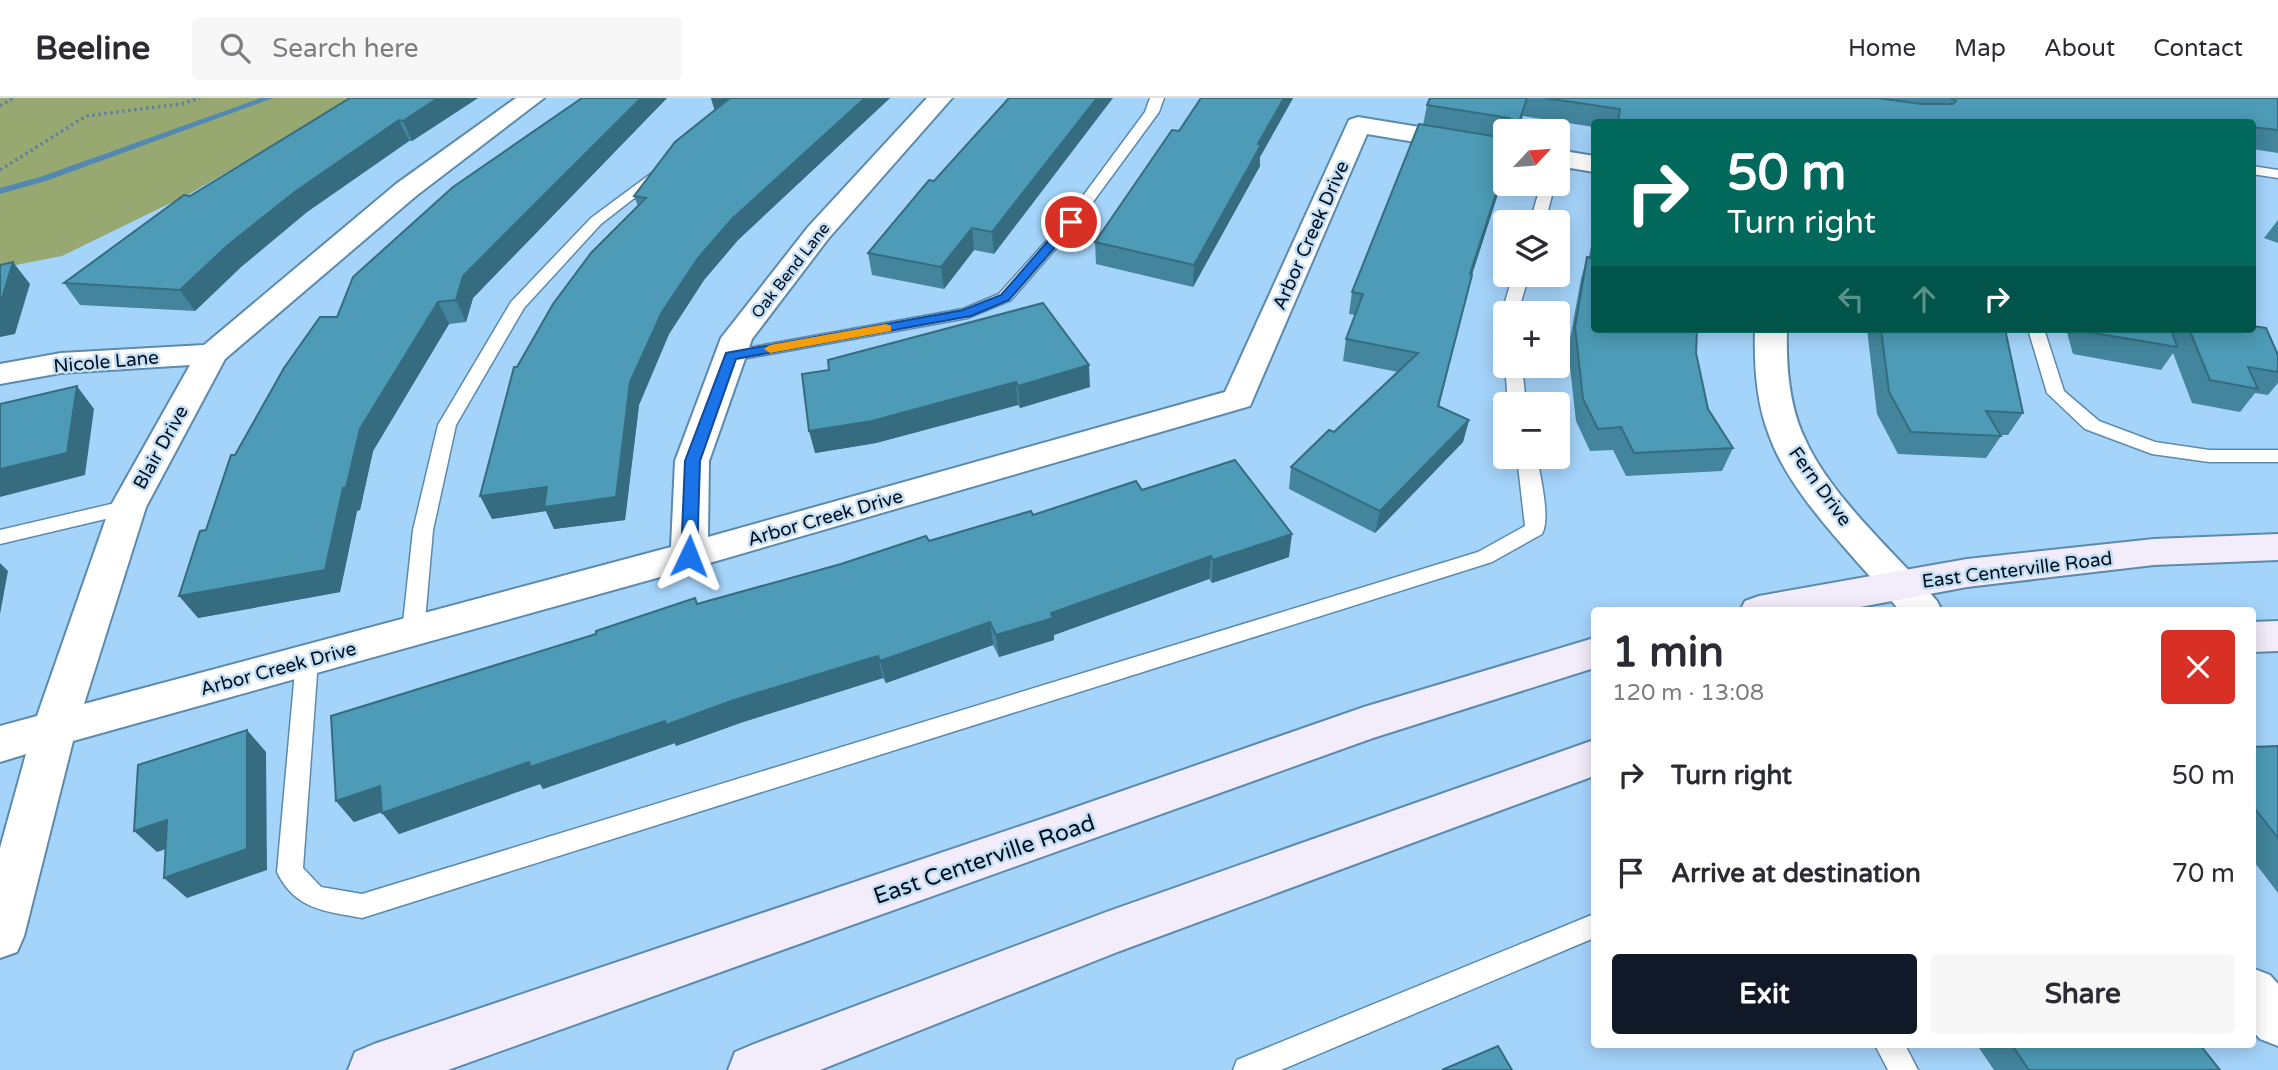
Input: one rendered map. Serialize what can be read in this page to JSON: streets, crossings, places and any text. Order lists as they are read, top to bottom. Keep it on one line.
{"streets":{"main road":["East Centerville Road"],"street":["Arbor Creek Drive","Oak Bend Lane","Nicole Lane","Blair Drive","Fern Drive"]},"crossings":[["Arbor Creek Drive","Oak Bend Lane"],["Arbor Creek Drive","Blair Drive"],["Nicole Lane","Blair Drive"],["Fern Drive","East Centerville Road"]],"north":"top right","page":{"header":"Beeline","search":"Search here","nav":["Home","Map","About","Contact"],"map_buttons":["+","−"],"turn":["50 m","Turn right"],"heading":["1 min","120 m · 13:08"],"list":[{"name":"Turn right","value":"50 m"},{"name":"Arrive at destination","value":"70 m"}],"buttons":["Exit","Share"]}}
